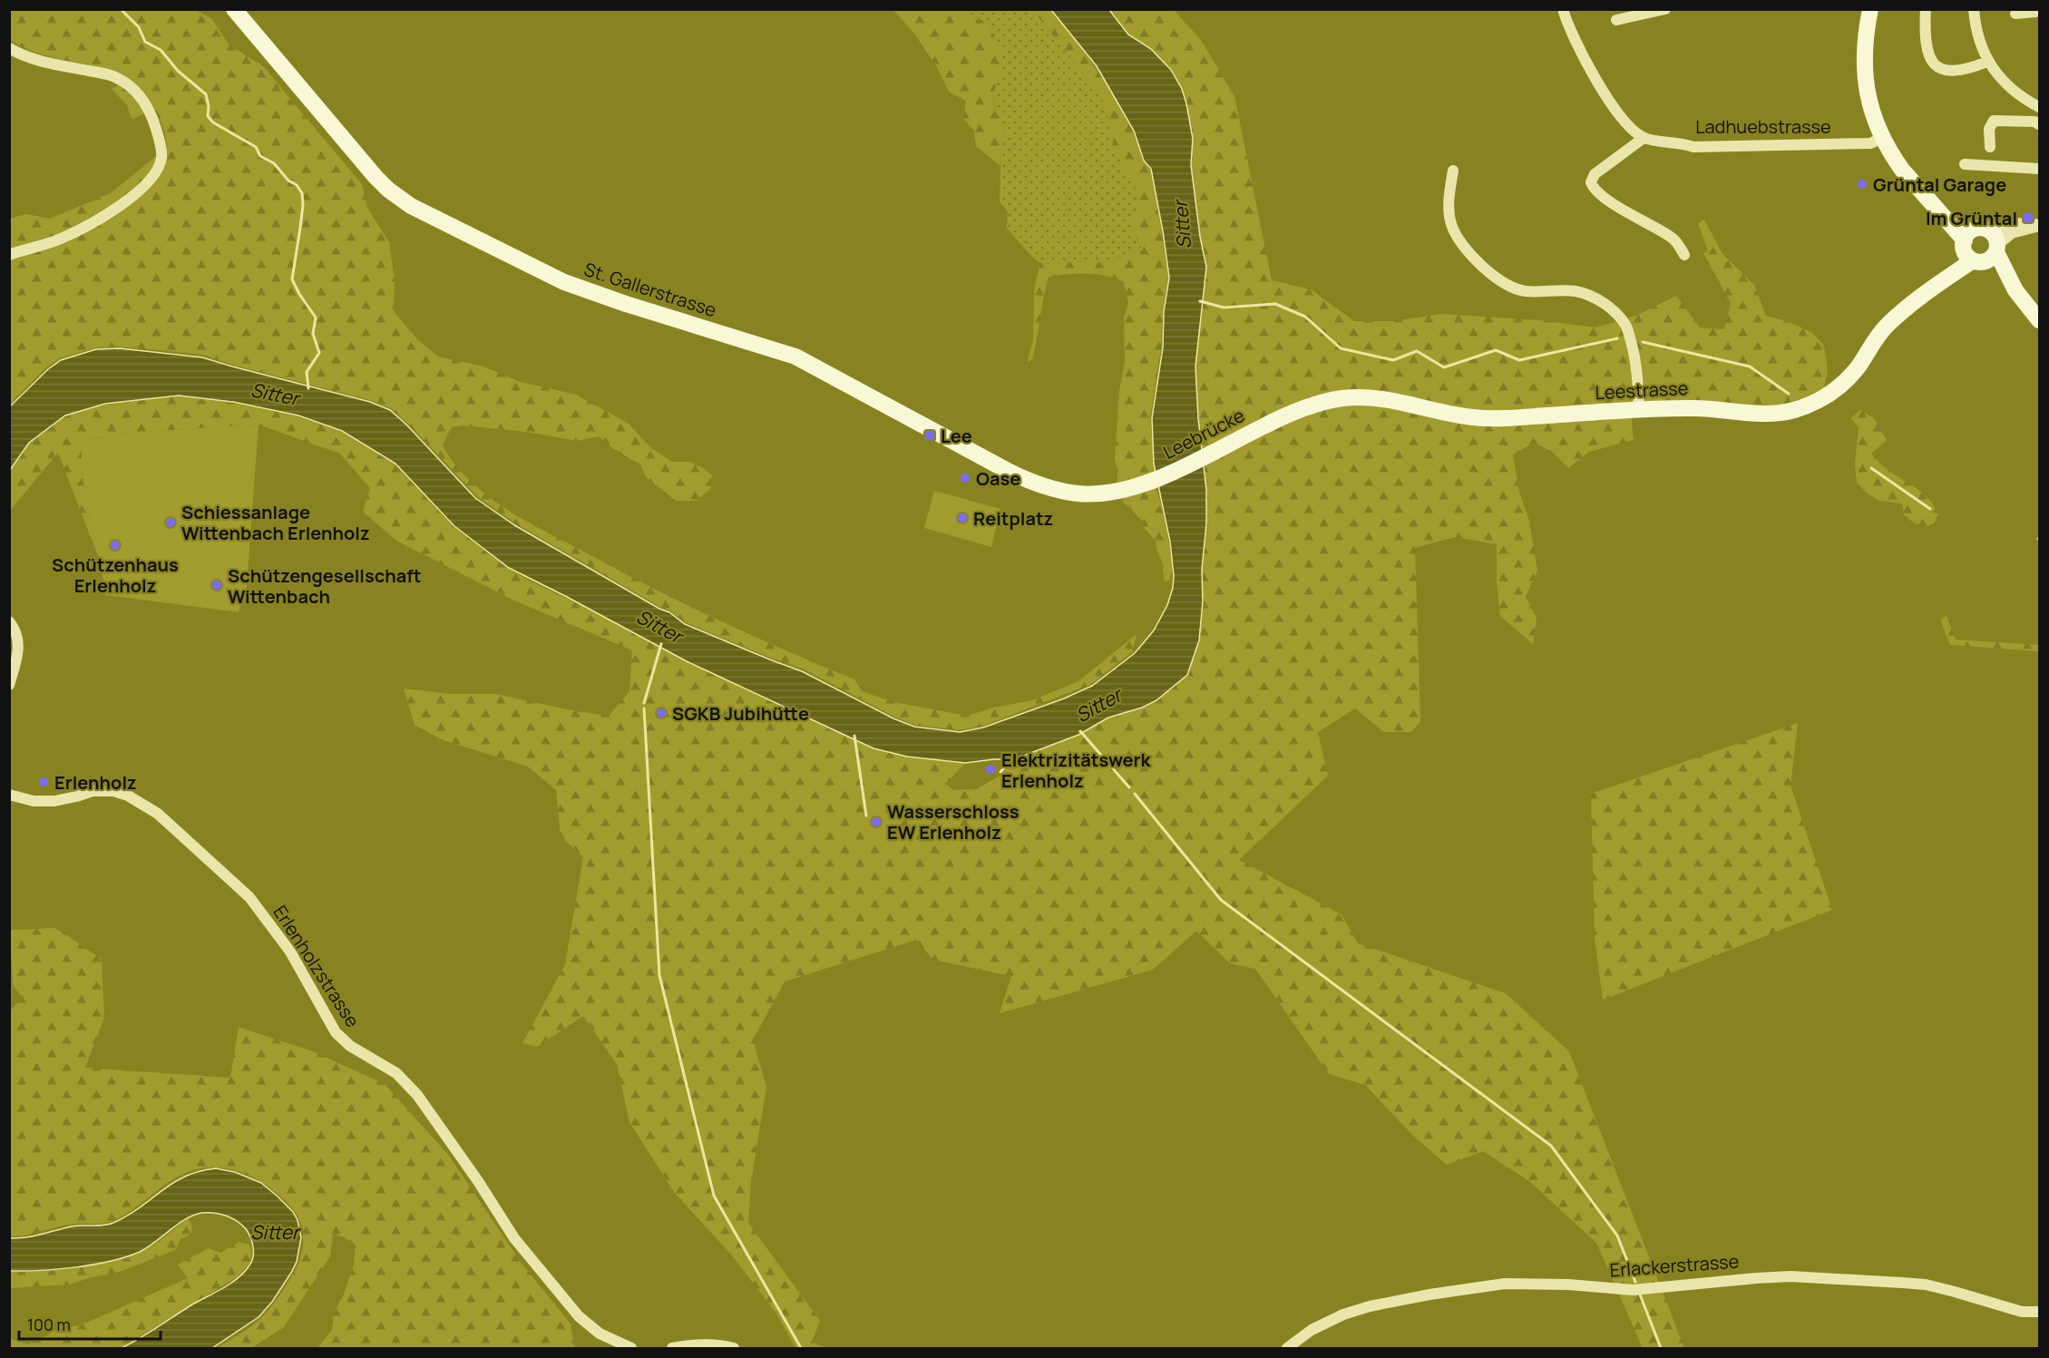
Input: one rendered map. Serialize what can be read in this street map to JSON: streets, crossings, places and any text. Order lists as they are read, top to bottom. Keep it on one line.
{"streets":{"street":["Ladhuebstrasse","St. Gallerstrasse","Leestrasse","Leebrücke","Erlenholzstrasse","Erlackerstrasse"]},"crossings":[["St. Gallerstrasse","Leebrücke"],["Leestrasse","Leebrücke"]],"water":["Sitter"],"places":{"other":["Grüntal Garage","Oase","Reitplatz","Schiessanlage Wittenbach Erlenholz","Schützenhaus Erlenholz","Schützengesellschaft Wittenbach","SGKB Jubihütte","Elektrizitätswerk Erlenholz","Erlenholz","Wasserschloss EW Erlenholz"],"transit":["Im Grüntal","Lee"]},"scale_bar":"100 m"}
